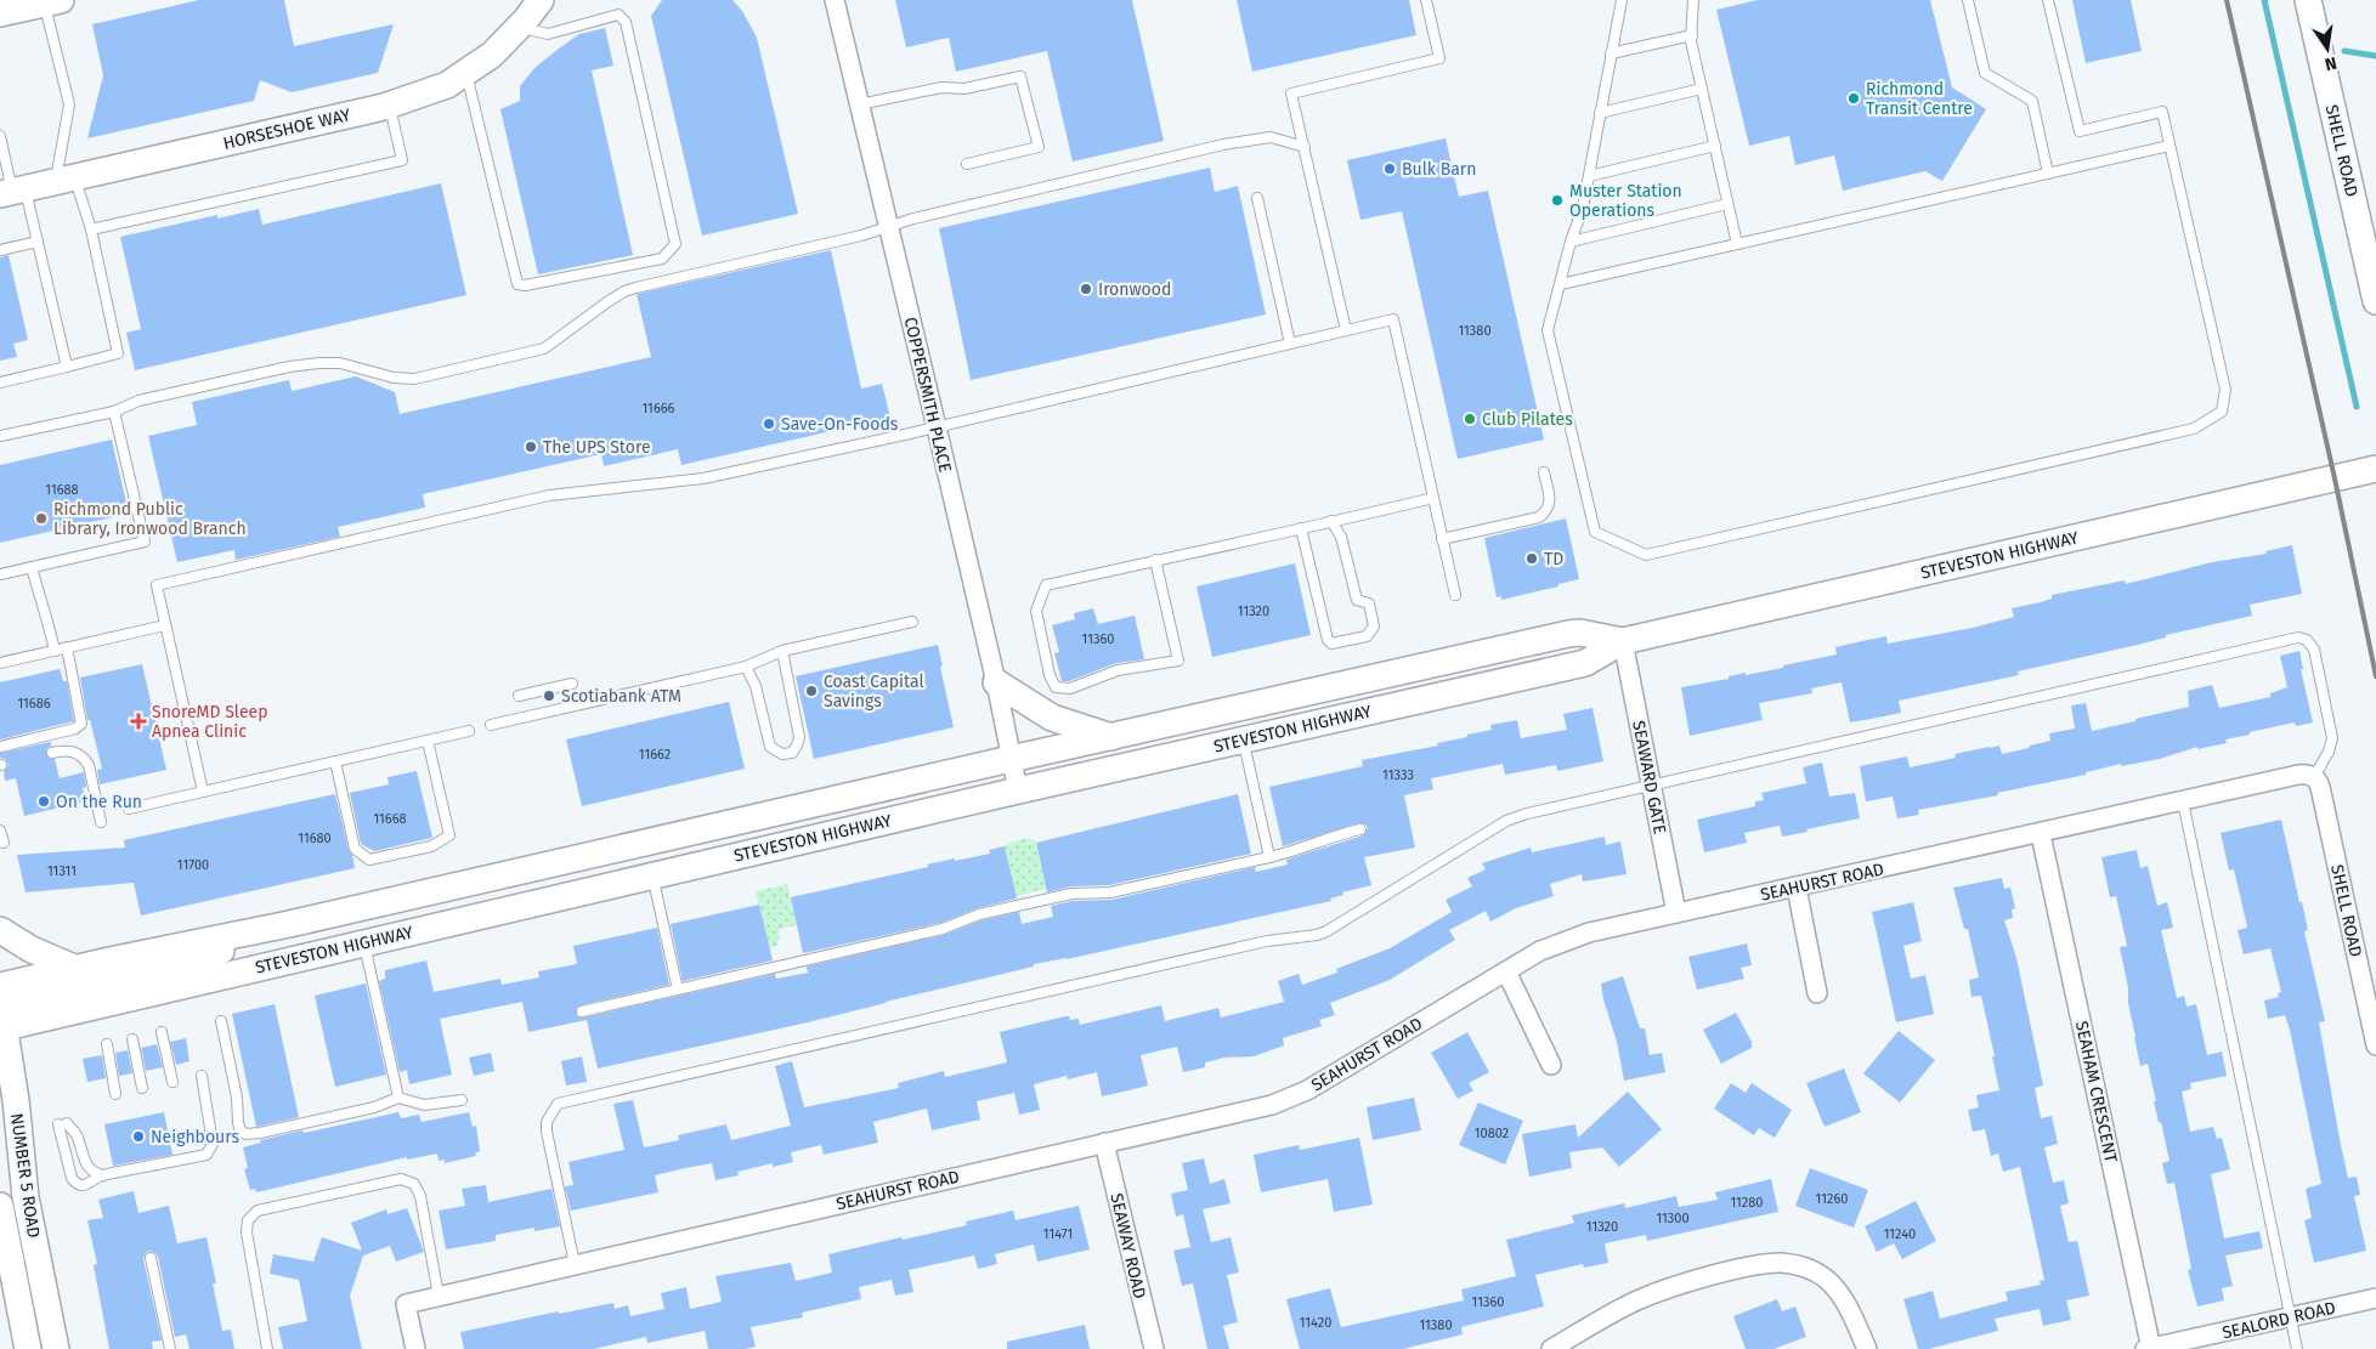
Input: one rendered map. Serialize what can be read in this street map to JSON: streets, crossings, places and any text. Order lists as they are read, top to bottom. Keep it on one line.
{"streets":{"main road":["HORSESHOE WAY","SHELL ROAD","STEVESTON HIGHWAY","NUMBER 5 ROAD"],"street":["COPPERSMITH PLACE","SEAWARD GATE","SEAHURST ROAD","SEAHAM CRESCENT","SEAWAY ROAD","SEALORD ROAD"]},"crossings":[["SHELL ROAD","SEAHURST ROAD"],["COPPERSMITH PLACE","STEVESTON HIGHWAY"],["STEVESTON HIGHWAY","SEAWARD GATE"],["STEVESTON HIGHWAY","NUMBER 5 ROAD"],["SEAWARD GATE","SEAHURST ROAD"],["SEAHURST ROAD","SEAHAM CRESCENT"],["SEAHURST ROAD","SEAWAY ROAD"],["SEAHAM CRESCENT","SEALORD ROAD"]],"places":{"other":["Richmond Transit Centre","Bulk Barn","Muster Station Operations","Ironwood","Club Pilates","Save-On-Foods","The UPS Store","Richmond Public Library, Ironwood Branch","TD","Coast Capital Savings","Scotiabank ATM","On the Run","Neighbours"],"health":["SnoreMD Sleep Apnea Clinic"]},"house_numbers":["11380","11666","11688","11320","11360","11686","11662","11333","11668","11680","11700","11311","10802","11260","11280","11300","11320","11471","11240","11360","11420","11380"],"north":"bottom"}
